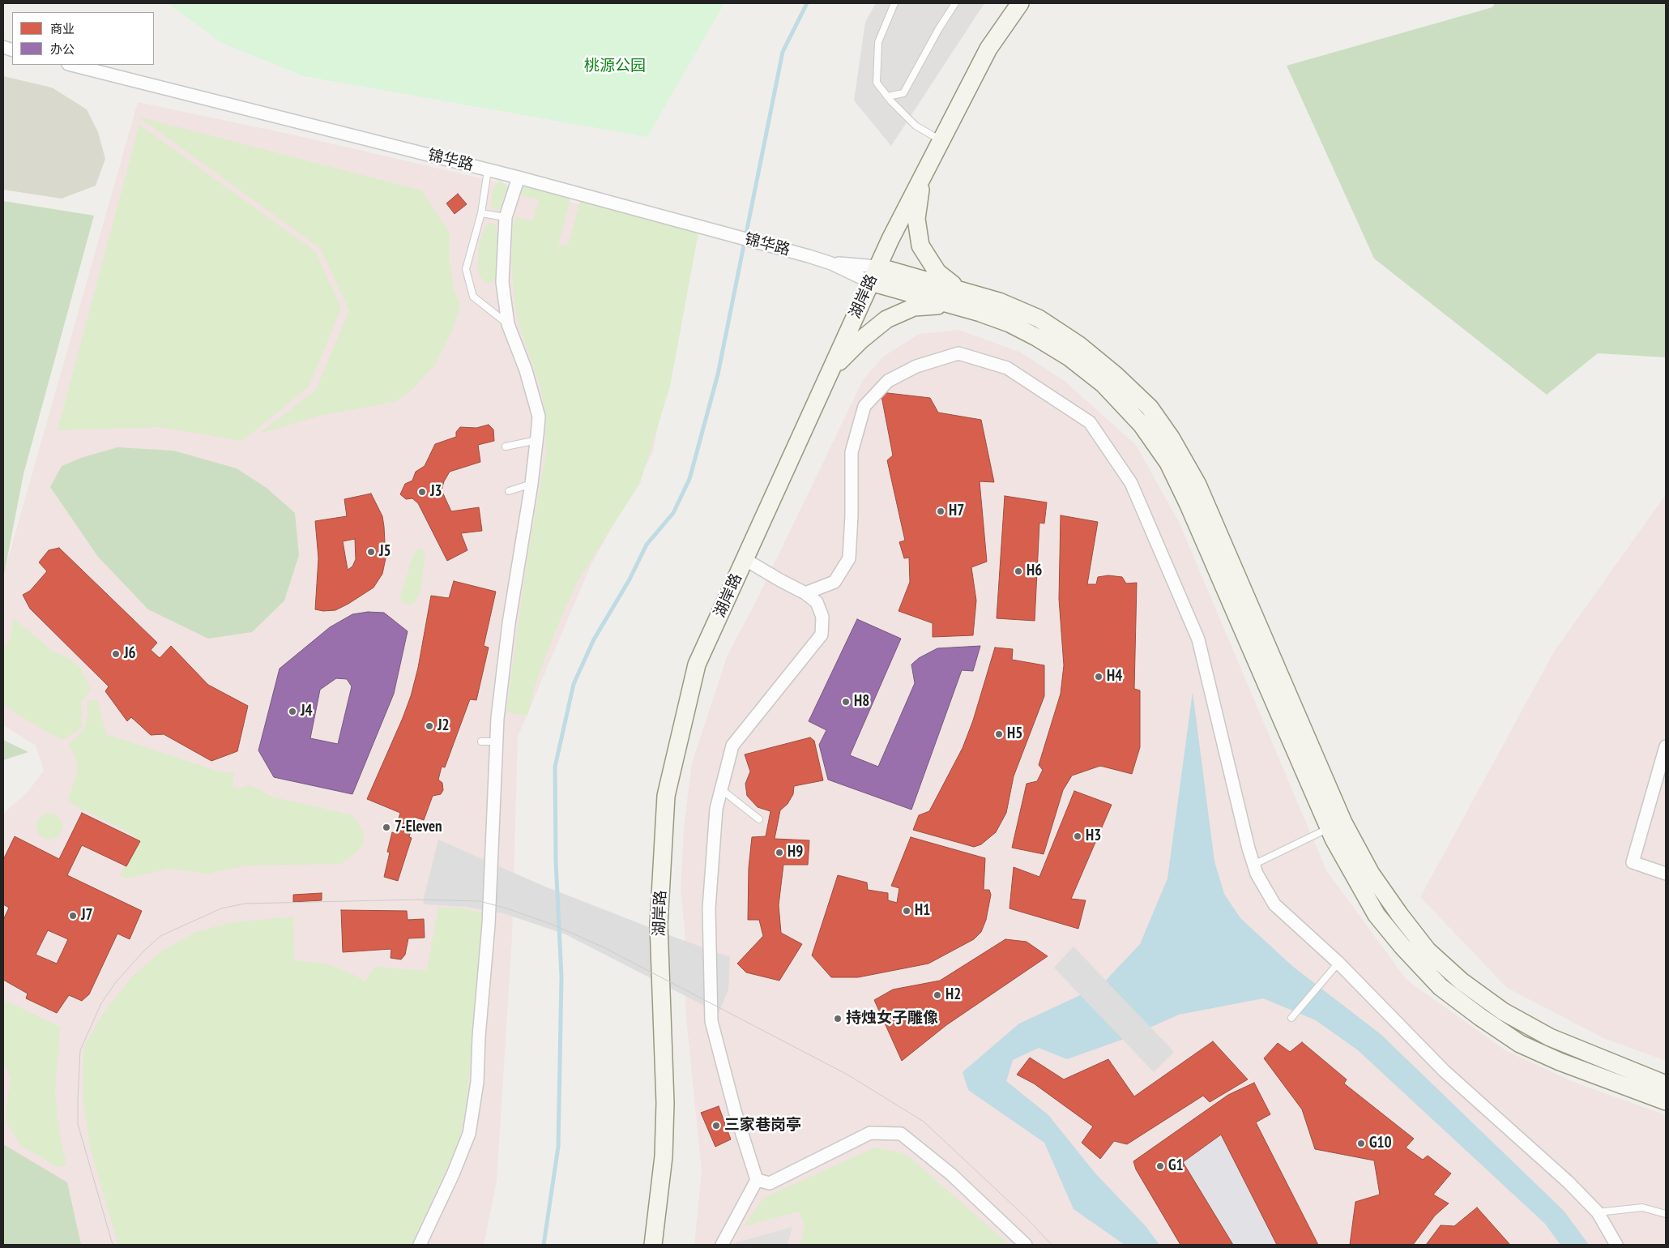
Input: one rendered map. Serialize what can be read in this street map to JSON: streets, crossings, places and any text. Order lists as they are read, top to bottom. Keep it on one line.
{"streets":{"street":["锦华路","湖岸路"]},"crossings":[["锦华路","湖岸路"]],"parks":["桃源公园"],"places":["J3","H7","J5","H6","J6","H4","H8","J4","J2","H5","7-Eleven","H3","H9","H1","J7","H2","持烛女子雕像","三家巷岗亭","G10","G1"],"legend":["商业","办公"]}
